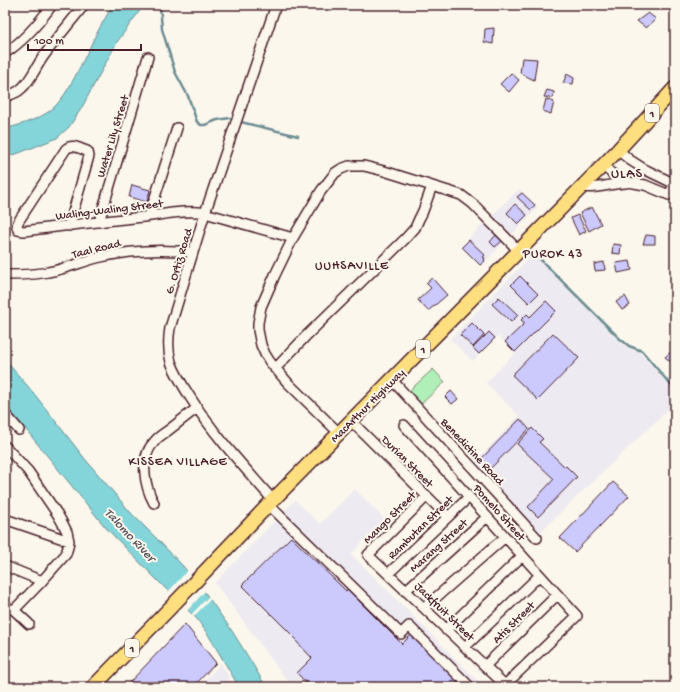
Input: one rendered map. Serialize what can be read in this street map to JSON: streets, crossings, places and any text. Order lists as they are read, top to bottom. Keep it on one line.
{"streets":{"highway":["1","MacArthur Highway"],"street":["Water Lily Street","Waling-Waling Street","Taal Road","G. Ortiz Road","Benedictine Road","Durian Street","Pomelo Street","Mango Street","Rambutan Street","Marang Street","Jackfruit Street","Atis Street"]},"crossings":[["Water Lily Street","Waling-Waling Street"],["Waling-Waling Street","G. Ortiz Road"],["Taal Road","G. Ortiz Road"],["G. Ortiz Road","MacArthur Highway"],["MacArthur Highway","Benedictine Road"],["MacArthur Highway","Durian Street"],["Durian Street","Mango Street"],["Durian Street","Rambutan Street"],["Pomelo Street","Rambutan Street"],["Pomelo Street","Marang Street"],["Pomelo Street","Jackfruit Street"],["Pomelo Street","Atis Street"],["Mango Street","Jackfruit Street"],["Rambutan Street","Jackfruit Street"],["Marang Street","Jackfruit Street"],["Jackfruit Street","Atis Street"]],"districts":["ULAS","PUROK 43","UUHSAVILLE","KISSEA VILLAGE"],"water":["Talomo River"],"scale_bar":"100 m"}
